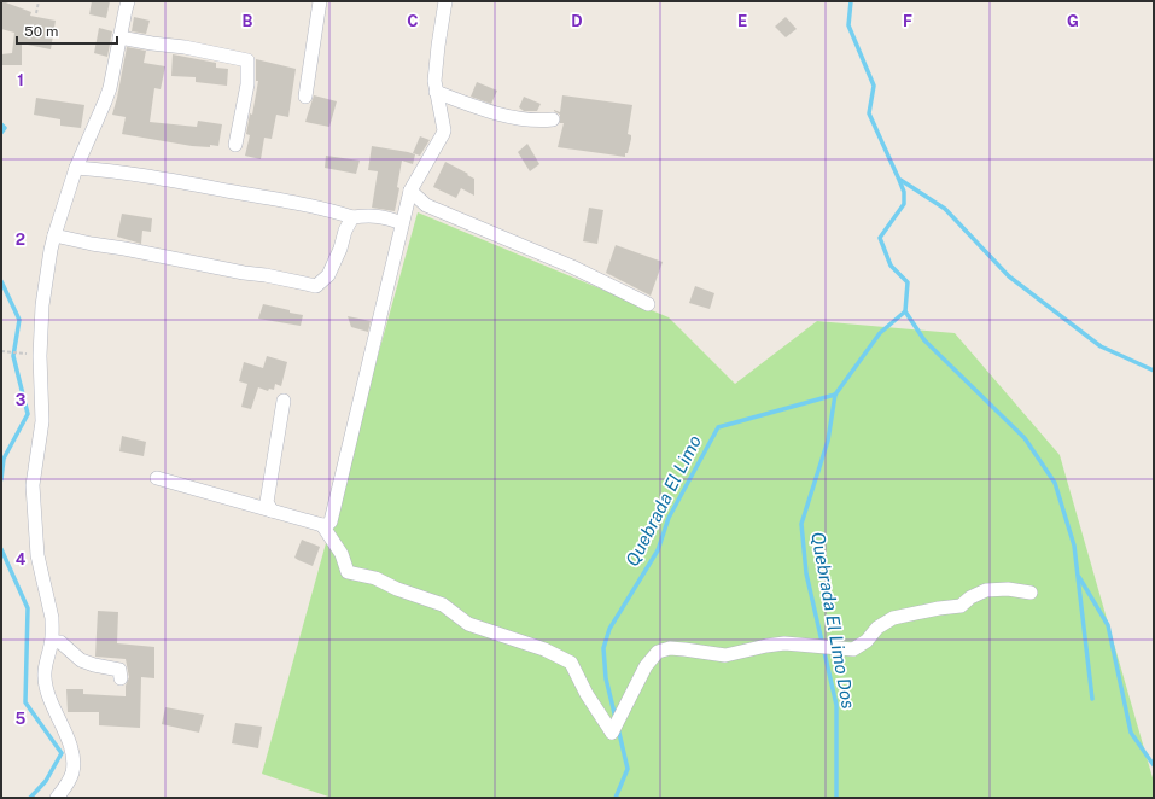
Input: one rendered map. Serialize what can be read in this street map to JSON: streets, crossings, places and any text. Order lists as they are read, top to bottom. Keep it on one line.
{"water":["Quebrada El Limo","Quebrada El Limo Dos"],"scale_bar":"50 m","grid":{"columns":["B","C","D","E","F","G"],"rows":["1","2","3","4","5"]}}
